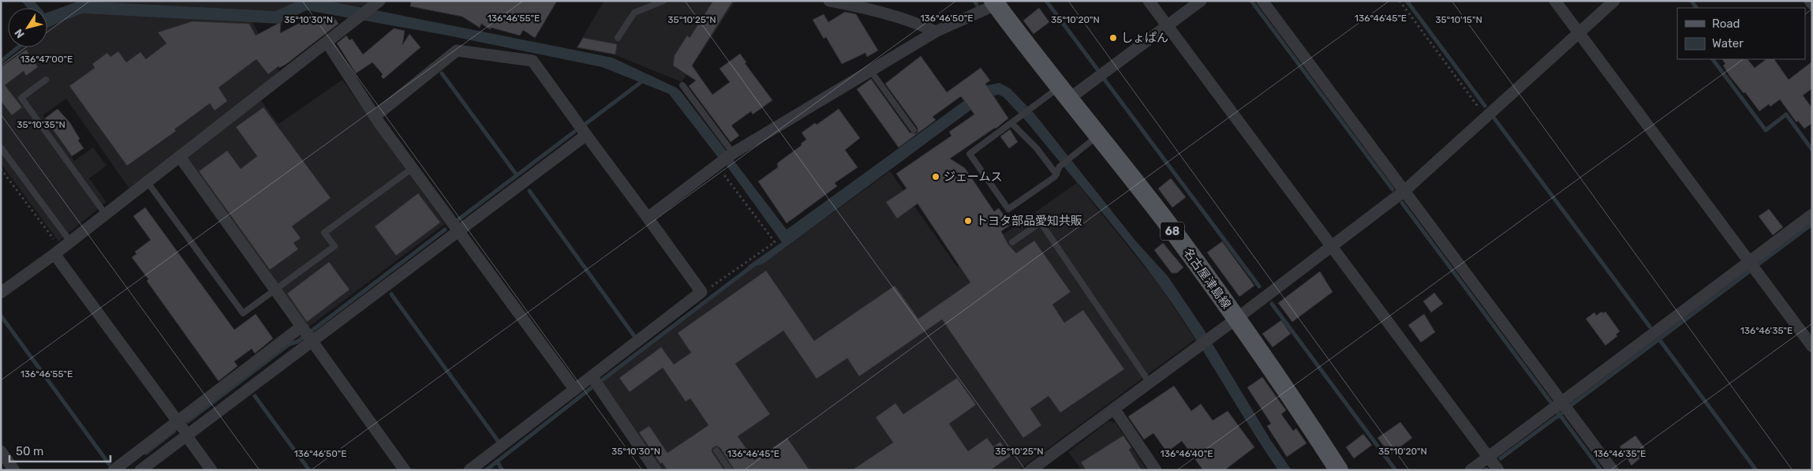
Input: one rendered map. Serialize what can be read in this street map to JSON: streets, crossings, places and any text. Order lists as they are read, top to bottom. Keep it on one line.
{"streets":{"main road":["68","名古屋津島線"]},"places":["しょぱん","ジェームス","トヨタ部品愛知共販"],"legend":["Road","Water"],"scale_bar":"50 m","north":"bottom left","coordinates":["136°46'55\"E","136°46'50\"E","136°46'45\"E","35°10'30\"N","35°10'25\"N","35°10'20\"N","35°10'15\"N","136°47'00\"E","35°10'35\"N","136°46'35\"E","136°46'40\"E"]}
